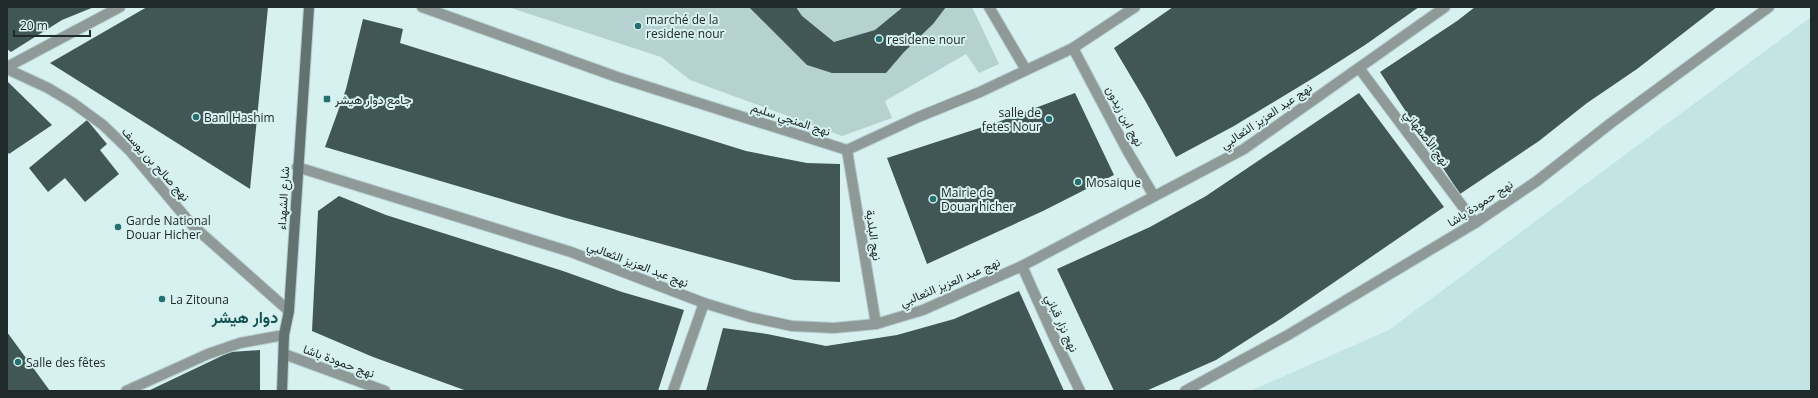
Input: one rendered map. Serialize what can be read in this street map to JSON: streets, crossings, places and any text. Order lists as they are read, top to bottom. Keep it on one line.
{"streets":{"street":["نهج ابن زيدون","نهج عبد العزيز الثعالبي","نهج المنجي سليم","نهج الأصفهاني","نهج صالح بن يوسف","شارع الشهداء","نهج حمودة باشا","نهج البلدية","نهج نزار قباني"]},"crossings":[["نهج ابن زيدون","نهج عبد العزيز الثعالبي"],["نهج عبد العزيز الثعالبي","نهج الأصفهاني"],["نهج عبد العزيز الثعالبي","شارع الشهداء"],["نهج عبد العزيز الثعالبي","نهج البلدية"],["نهج عبد العزيز الثعالبي","نهج نزار قباني"],["نهج المنجي سليم","نهج البلدية"],["نهج الأصفهاني","نهج حمودة باشا"],["نهج صالح بن يوسف","شارع الشهداء"],["شارع الشهداء","نهج حمودة باشا"]],"districts":["دوار هيشر"],"places":{"other":["marché de la residene nour","residene nour","Bani Hashim","salle de fetes Nour","Mosaique","Mairie de Douar hicher","Garde National Douar Hicher","La Zitouna","Salle des fêtes"],"transit":["جامع دوار هيشر"]},"scale_bar":"20 m"}
